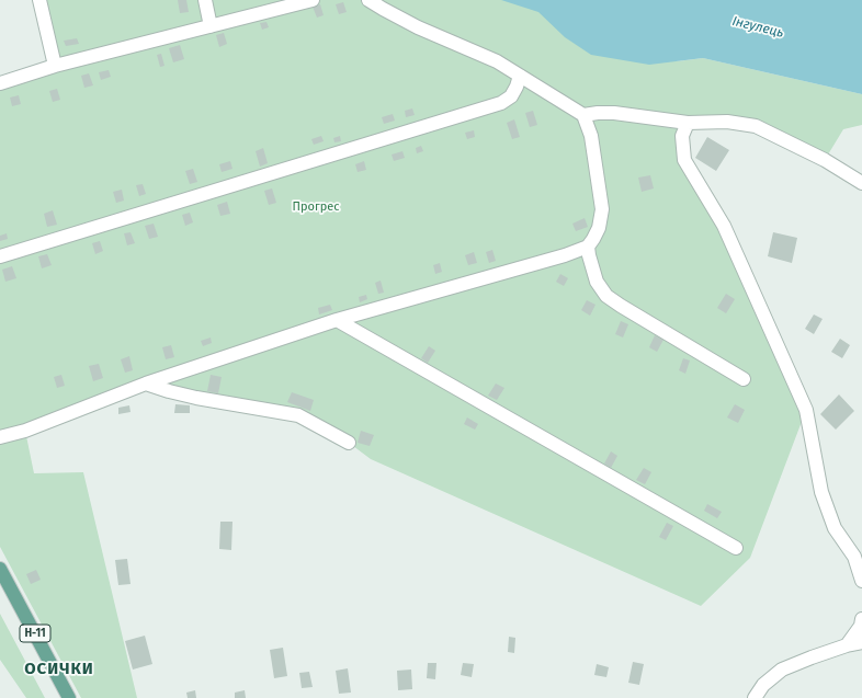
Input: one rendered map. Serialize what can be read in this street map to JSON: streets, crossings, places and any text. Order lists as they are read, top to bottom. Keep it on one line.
{"streets":{"main road":["Н-11"]},"districts":["ОСИЧКИ"],"water":["Інгулець"],"parks":["Прогрес"]}
